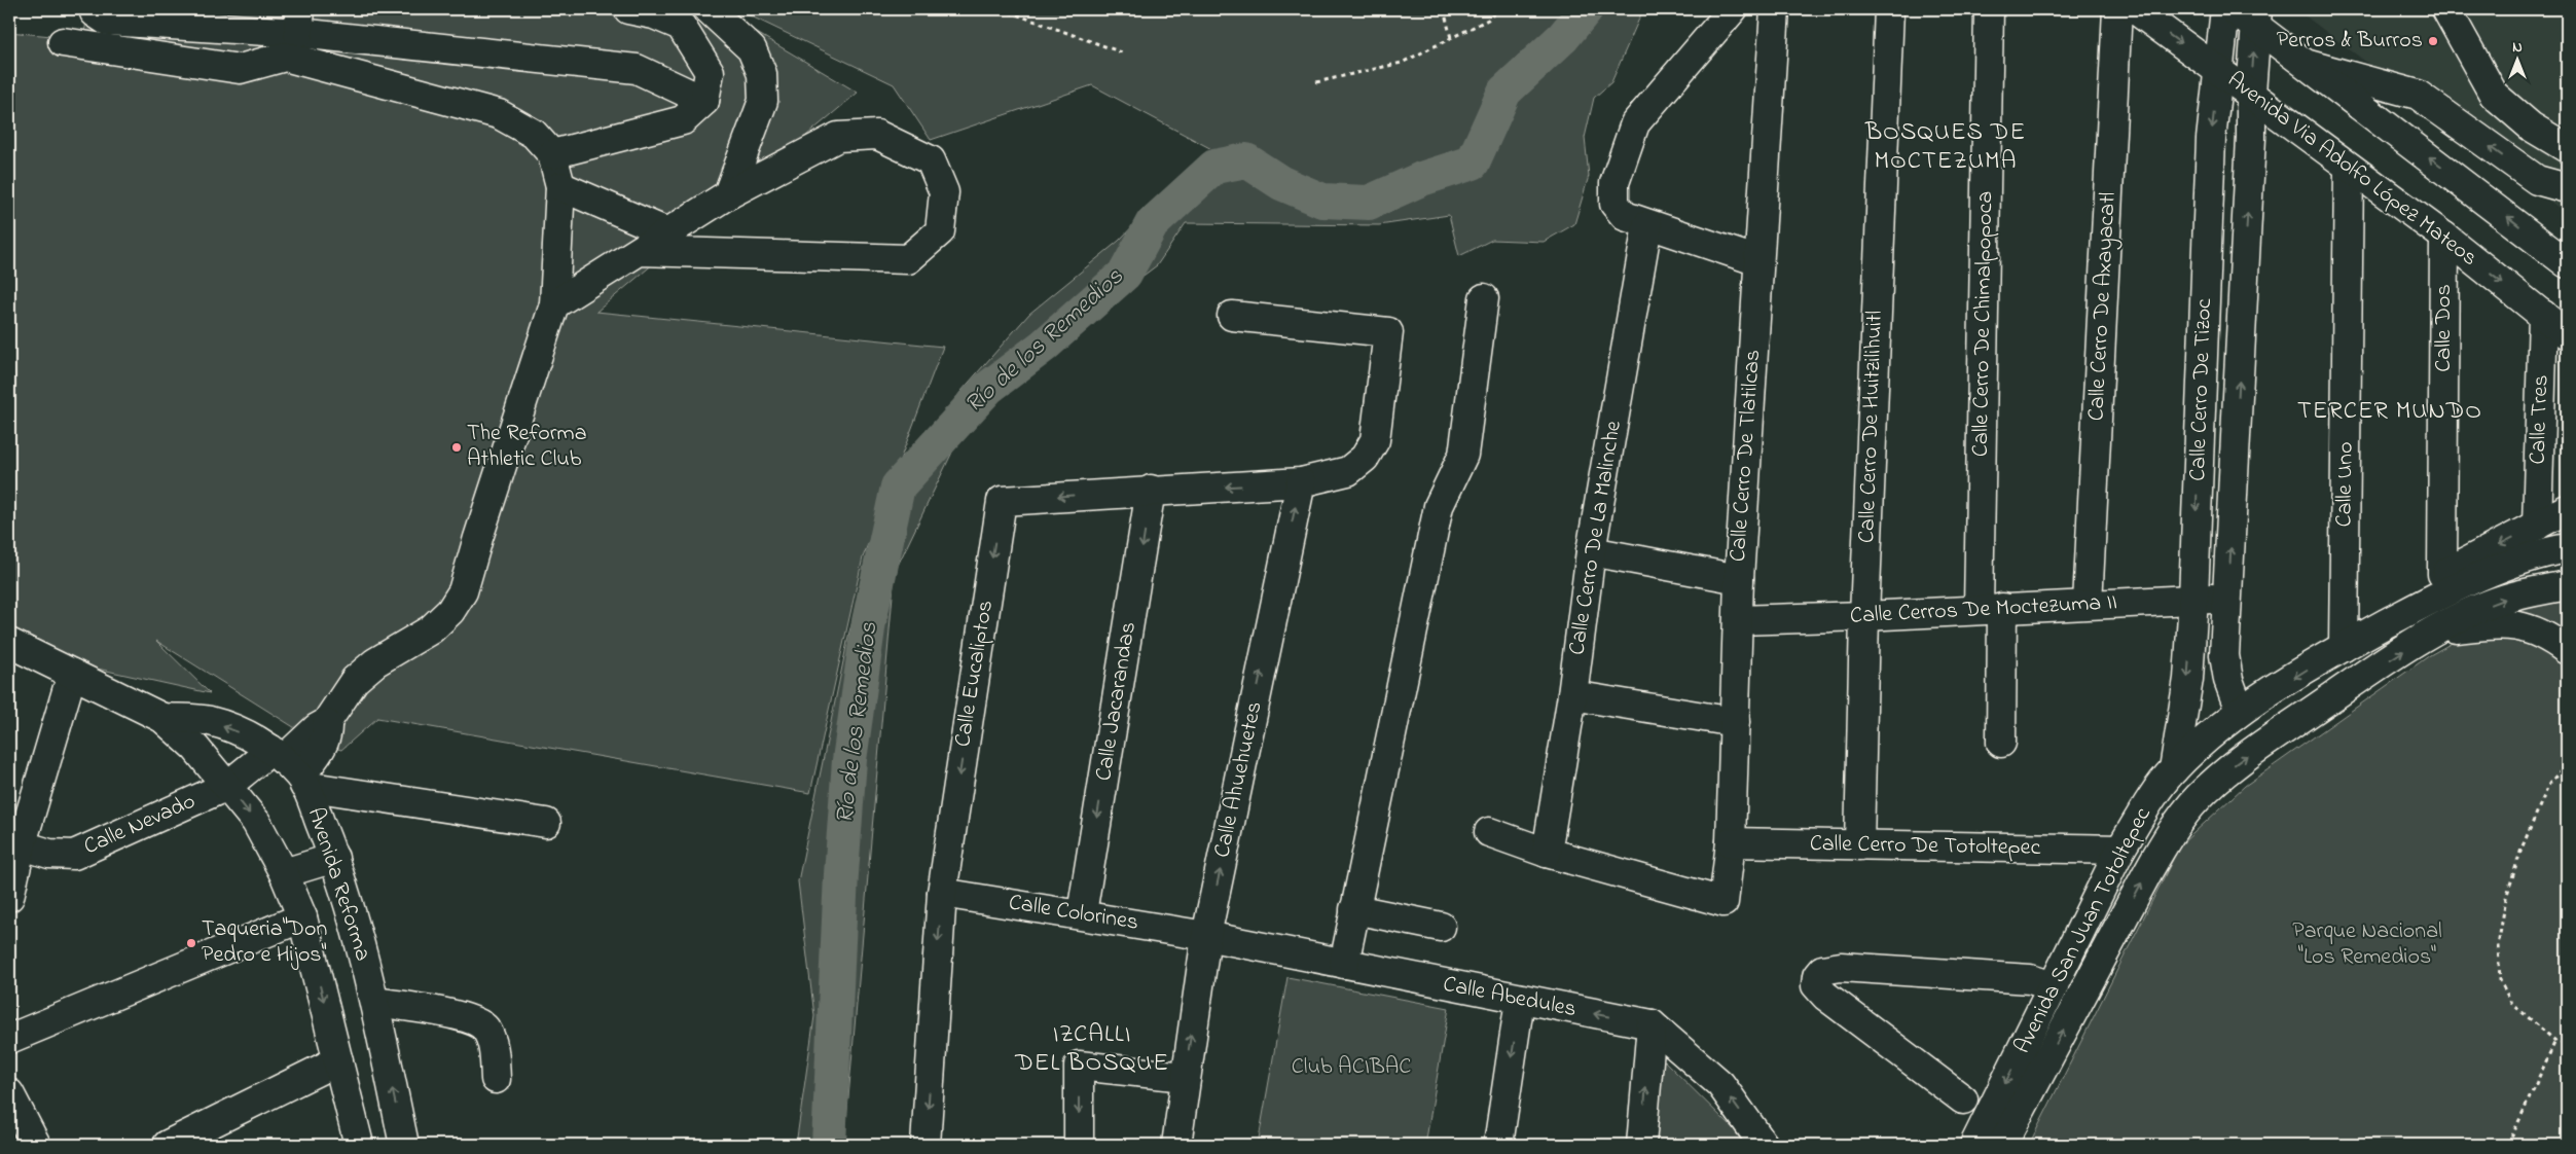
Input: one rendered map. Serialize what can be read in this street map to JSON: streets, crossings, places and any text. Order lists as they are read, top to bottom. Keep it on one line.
{"streets":{"street":["Avenida Via Adolfo López Mateos","Calle Cerro De Axayacatl","Calle Cerro De Chimalpopoca","Calle Dos","Calle Cerro De Tizoc","Calle Tres","Calle Cerro De Huitzilihuitl","Calle Cerro De Tlatilcas","Calle Uno","Calle Cerro De La Malinche","Calle Cerros De Moctezuma II","Calle Eucaliptos","Calle Jacarandas","Calle Ahuehuetes","Calle Nevado","Calle Cerro De Totoltepec","Avenida Reforma","Calle Colorines","Avenida San Juan Totoltepec","Calle Abedules"]},"crossings":[["Avenida Via Adolfo López Mateos","Calle Dos"],["Avenida Via Adolfo López Mateos","Calle Cerro De Tizoc"],["Avenida Via Adolfo López Mateos","Calle Tres"],["Avenida Via Adolfo López Mateos","Calle Uno"],["Calle Cerro De Axayacatl","Calle Cerros De Moctezuma II"],["Calle Cerro De Chimalpopoca","Calle Cerros De Moctezuma II"],["Calle Cerro De Tizoc","Calle Cerros De Moctezuma II"],["Calle Cerro De Tizoc","Avenida San Juan Totoltepec"],["Calle Cerro De Huitzilihuitl","Calle Cerros De Moctezuma II"],["Calle Cerro De Huitzilihuitl","Calle Cerro De Totoltepec"],["Calle Cerro De Tlatilcas","Calle Cerro De La Malinche"],["Calle Cerro De Tlatilcas","Calle Cerros De Moctezuma II"],["Calle Cerro De Tlatilcas","Calle Cerro De Totoltepec"],["Calle Uno","Avenida San Juan Totoltepec"],["Calle Eucaliptos","Calle Jacarandas"],["Calle Eucaliptos","Calle Ahuehuetes"],["Calle Eucaliptos","Calle Colorines"],["Calle Jacarandas","Calle Colorines"],["Calle Ahuehuetes","Calle Colorines"],["Calle Ahuehuetes","Calle Abedules"],["Calle Nevado","Avenida Reforma"],["Calle Cerro De Totoltepec","Avenida San Juan Totoltepec"],["Calle Colorines","Calle Abedules"]],"one_way":["Calle Eucaliptos","Calle Jacarandas"],"districts":["BOSQUES DE MOCTEZUMA","TERCER MUNDO","IZCALLI DEL BOSQUE"],"water":["Río de los Remedios"],"parks":["Parque Nacional \"Los Remedios\"","Club ACIBAC"],"places":["Perros & Burros","The Reforma Athletic Club","Taqueria\"Don Pedro e Hijos\""],"north":"top"}
